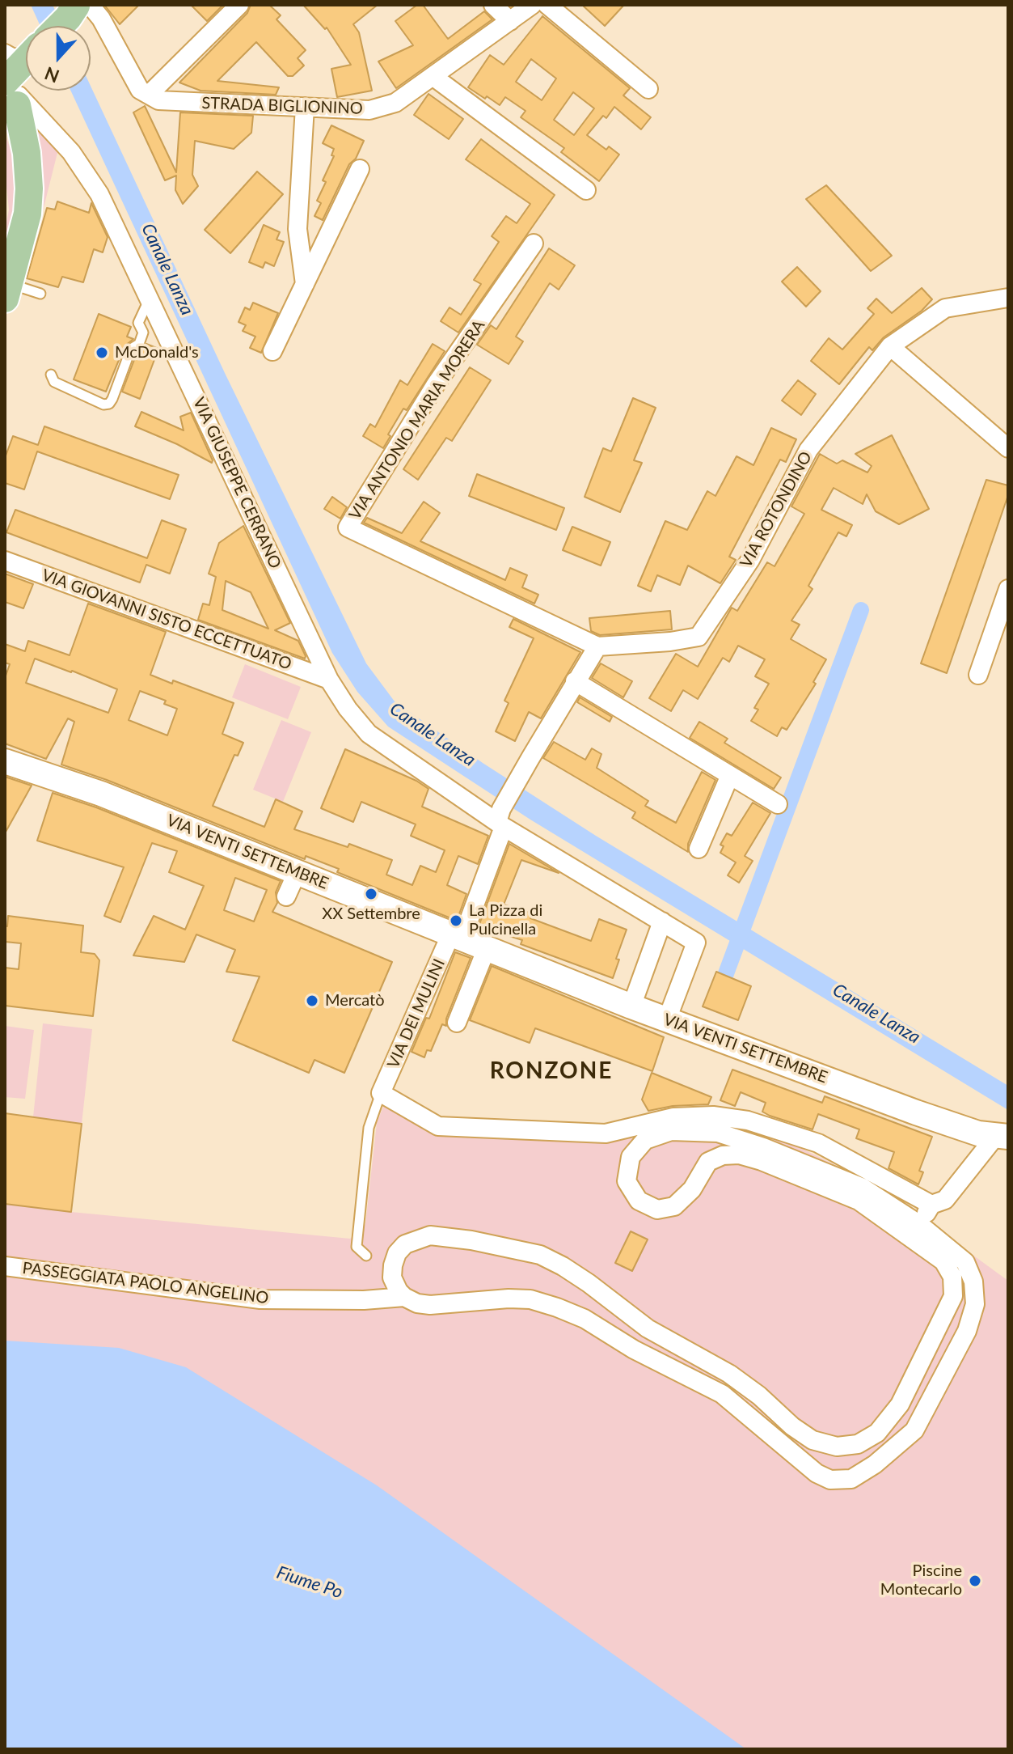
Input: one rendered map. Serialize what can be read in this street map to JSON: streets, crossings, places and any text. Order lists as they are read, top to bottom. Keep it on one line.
{"streets":{"main road":["VIA VENTI SETTEMBRE"],"street":["STRADA BIGLIONINO","VIA ANTONIO MARIA MORERA","VIA GIUSEPPE CERRANO","VIA ROTONDINO","VIA GIOVANNI SISTO ECCETTUATO","VIA DEI MULINI","PASSEGGIATA PAOLO ANGELINO"]},"crossings":[["VIA ANTONIO MARIA MORERA","VIA ROTONDINO"],["VIA GIUSEPPE CERRANO","VIA GIOVANNI SISTO ECCETTUATO"],["VIA GIUSEPPE CERRANO","VIA VENTI SETTEMBRE"],["VIA VENTI SETTEMBRE","VIA DEI MULINI"]],"districts":["RONZONE"],"water":["Canale Lanza","Fiume Po"],"places":["McDonald's","XX Settembre","La Pizza di Pulcinella","Mercatò","Piscine Montecarlo"],"north":"bottom"}
